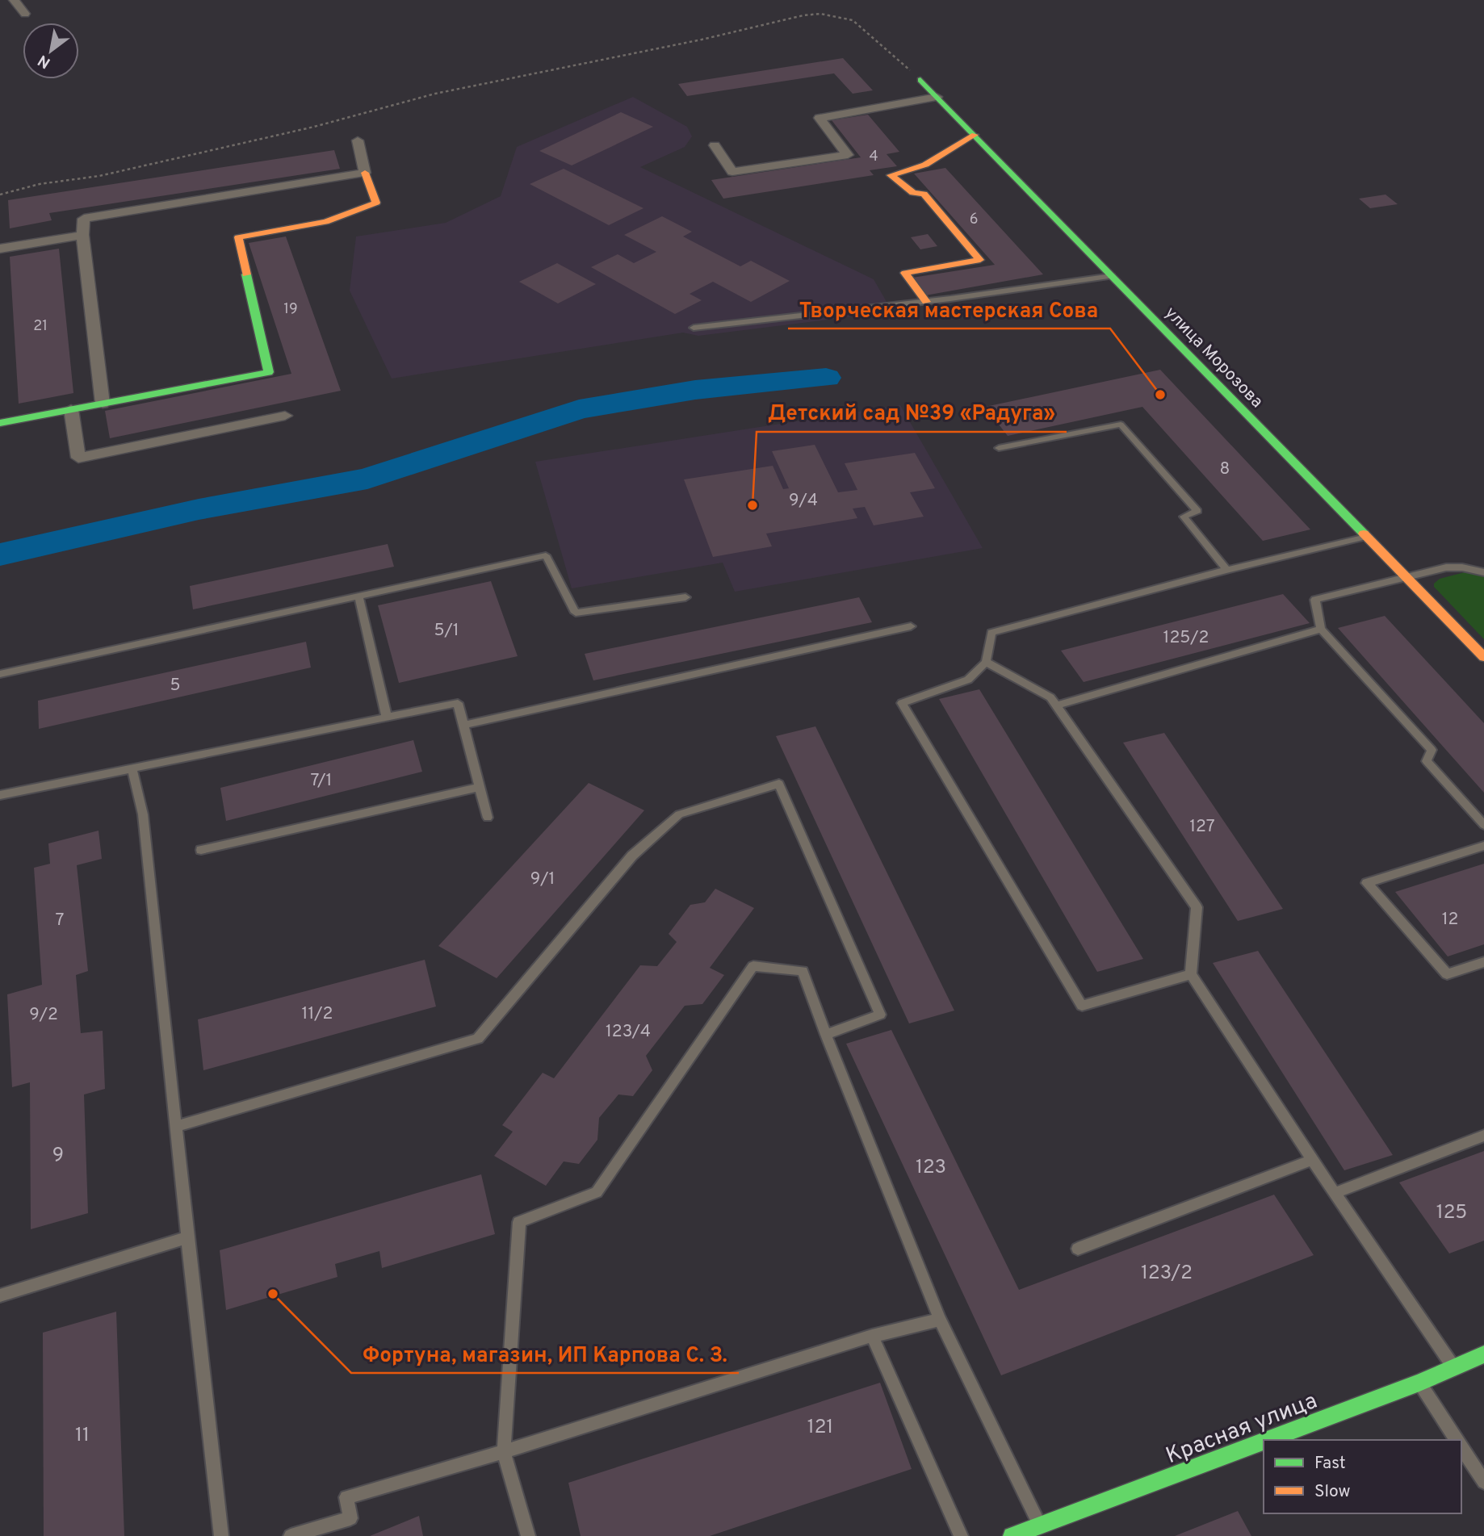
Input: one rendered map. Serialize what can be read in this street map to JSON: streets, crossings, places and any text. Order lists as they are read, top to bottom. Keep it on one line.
{"streets":{"street":["улица Морозова","Красная улица"]},"places":["Творческая мастерская Сова","Детский сад №39 «Радуга»","Фортуна, магазин, ИП Карпова С. З."],"house_numbers":["4","6","19","21","8","9/4","5/1","125/2","5","7/1","127","9/1","12","7","11/2","9/2","123/4","9","123","125","123/2","121","11"],"legend":["Fast","Slow"],"north":"bottom left"}
